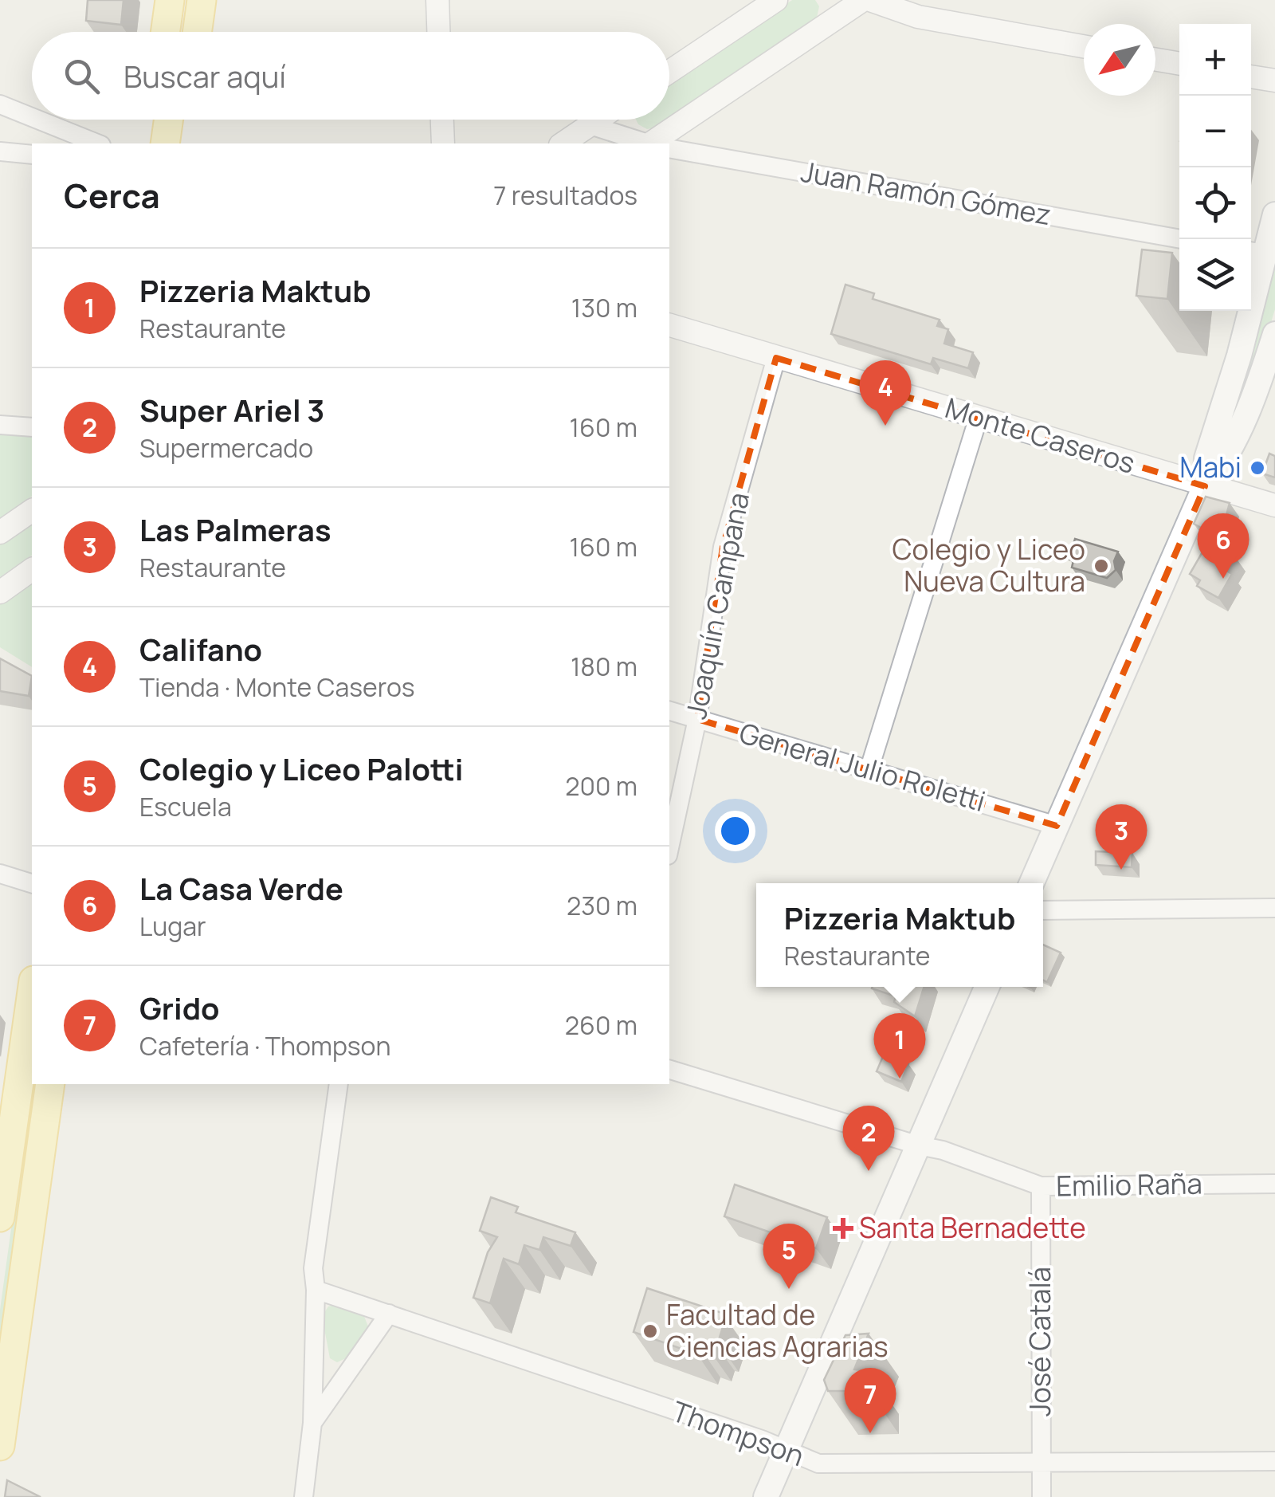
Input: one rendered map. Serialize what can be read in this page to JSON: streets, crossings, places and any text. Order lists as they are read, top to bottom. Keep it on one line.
{"streets":{"street":["Juan Ramón Gómez","Monte Caseros","Joaquín Campana","General Julio Roletti","Emilio Raña","José Catalá","Thompson"]},"crossings":[["Monte Caseros","Joaquín Campana"],["Joaquín Campana","General Julio Roletti"],["Emilio Raña","José Catalá"],["José Catalá","Thompson"]],"places":{"other":["Mabi","Colegio y Liceo Nueva Cultura","Facultad de Ciencias Agrarias"],"health":["Santa Bernadette"]},"north":"bottom left","page":{"map_buttons":["+","−"],"search":"Buscar aquí","heading":["Cerca","7 resultados"],"list":[{"mark":"1","name":"Pizzeria Maktub","note":"Restaurante","value":"130 m"},{"mark":"2","name":"Super Ariel 3","note":"Supermercado","value":"160 m"},{"mark":"3","name":"Las Palmeras","note":"Restaurante","value":"160 m"},{"mark":"4","name":"Califano","note":"Tienda · Monte Caseros","value":"180 m"},{"mark":"5","name":"Colegio y Liceo Palotti","note":"Escuela","value":"200 m"},{"mark":"6","name":"La Casa Verde","note":"Lugar","value":"230 m"},{"mark":"7","name":"Grido","note":"Cafetería · Thompson","value":"260 m"}],"pins":["4","6","3","1","2","5","7"],"popup":["Pizzeria Maktub","Restaurante"]}}
